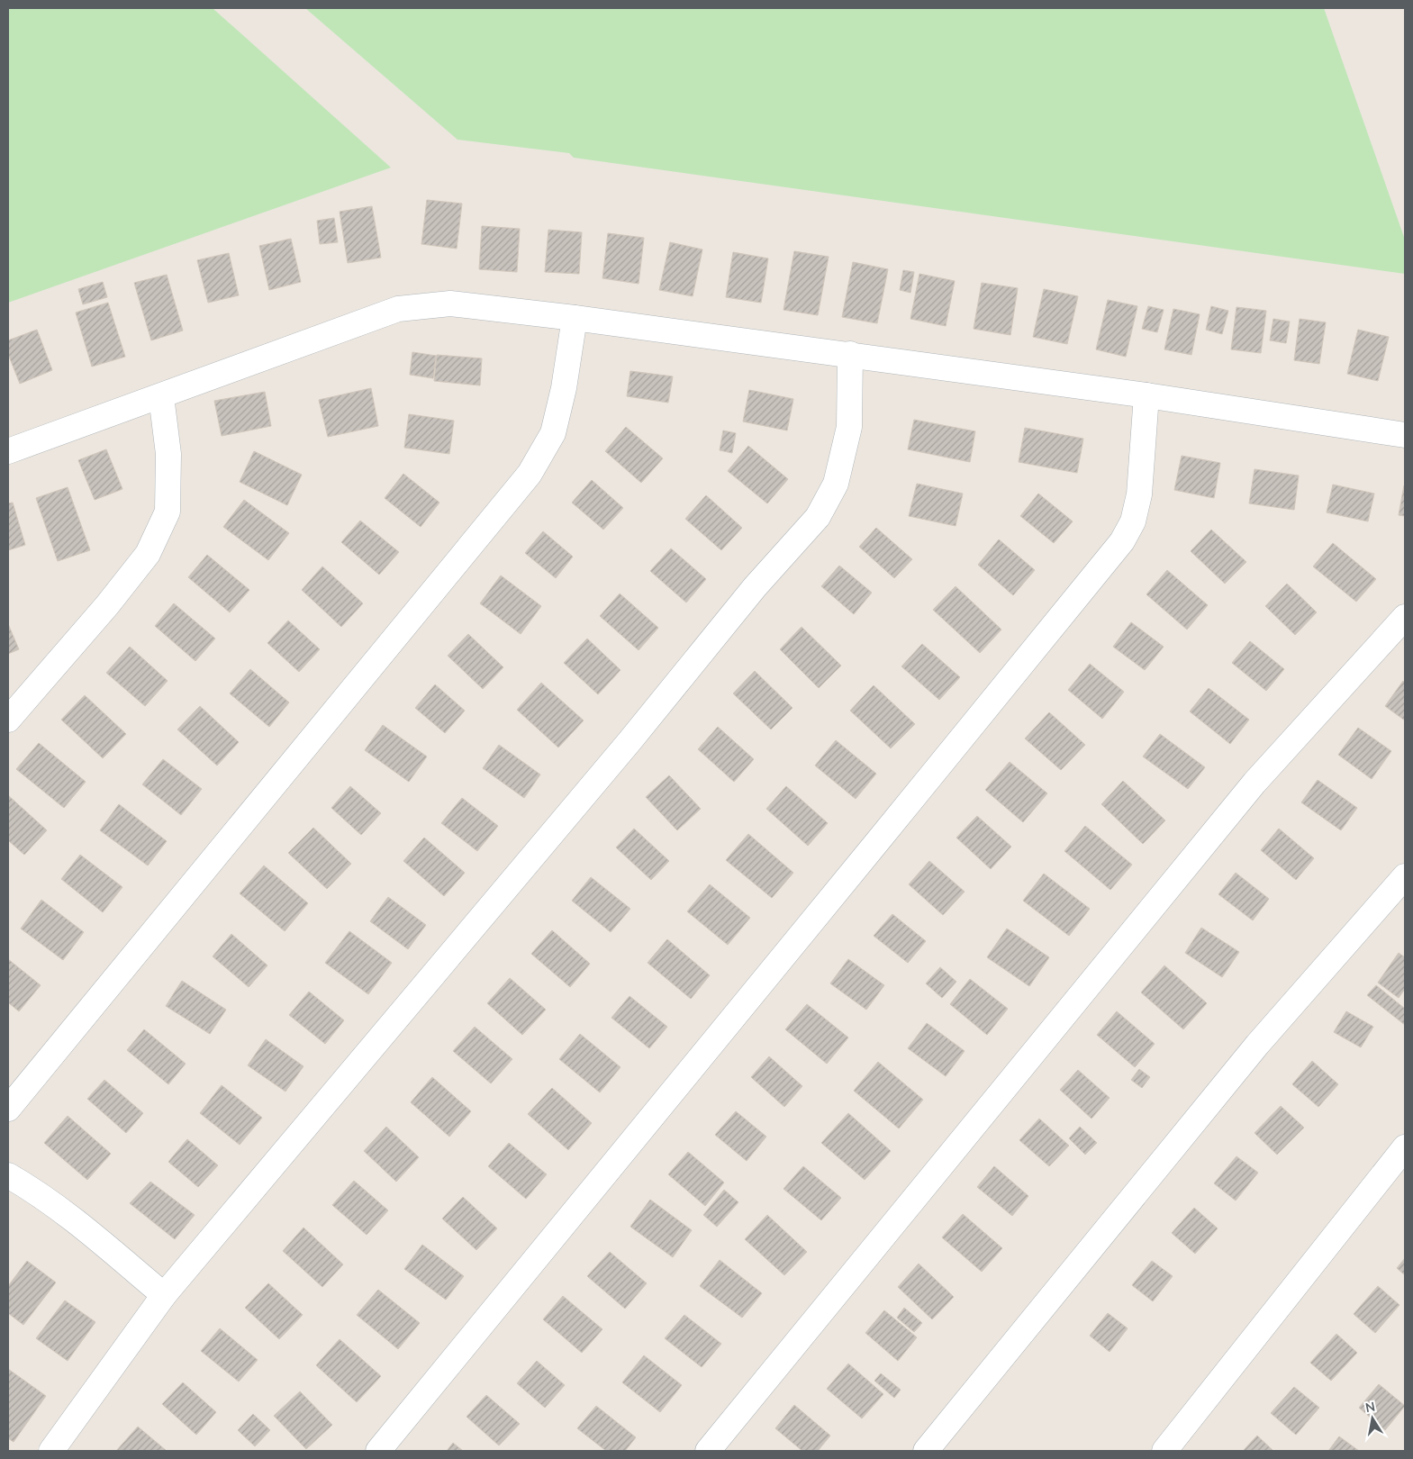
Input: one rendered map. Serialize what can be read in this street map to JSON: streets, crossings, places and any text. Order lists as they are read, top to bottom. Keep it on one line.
{"north":"top"}
